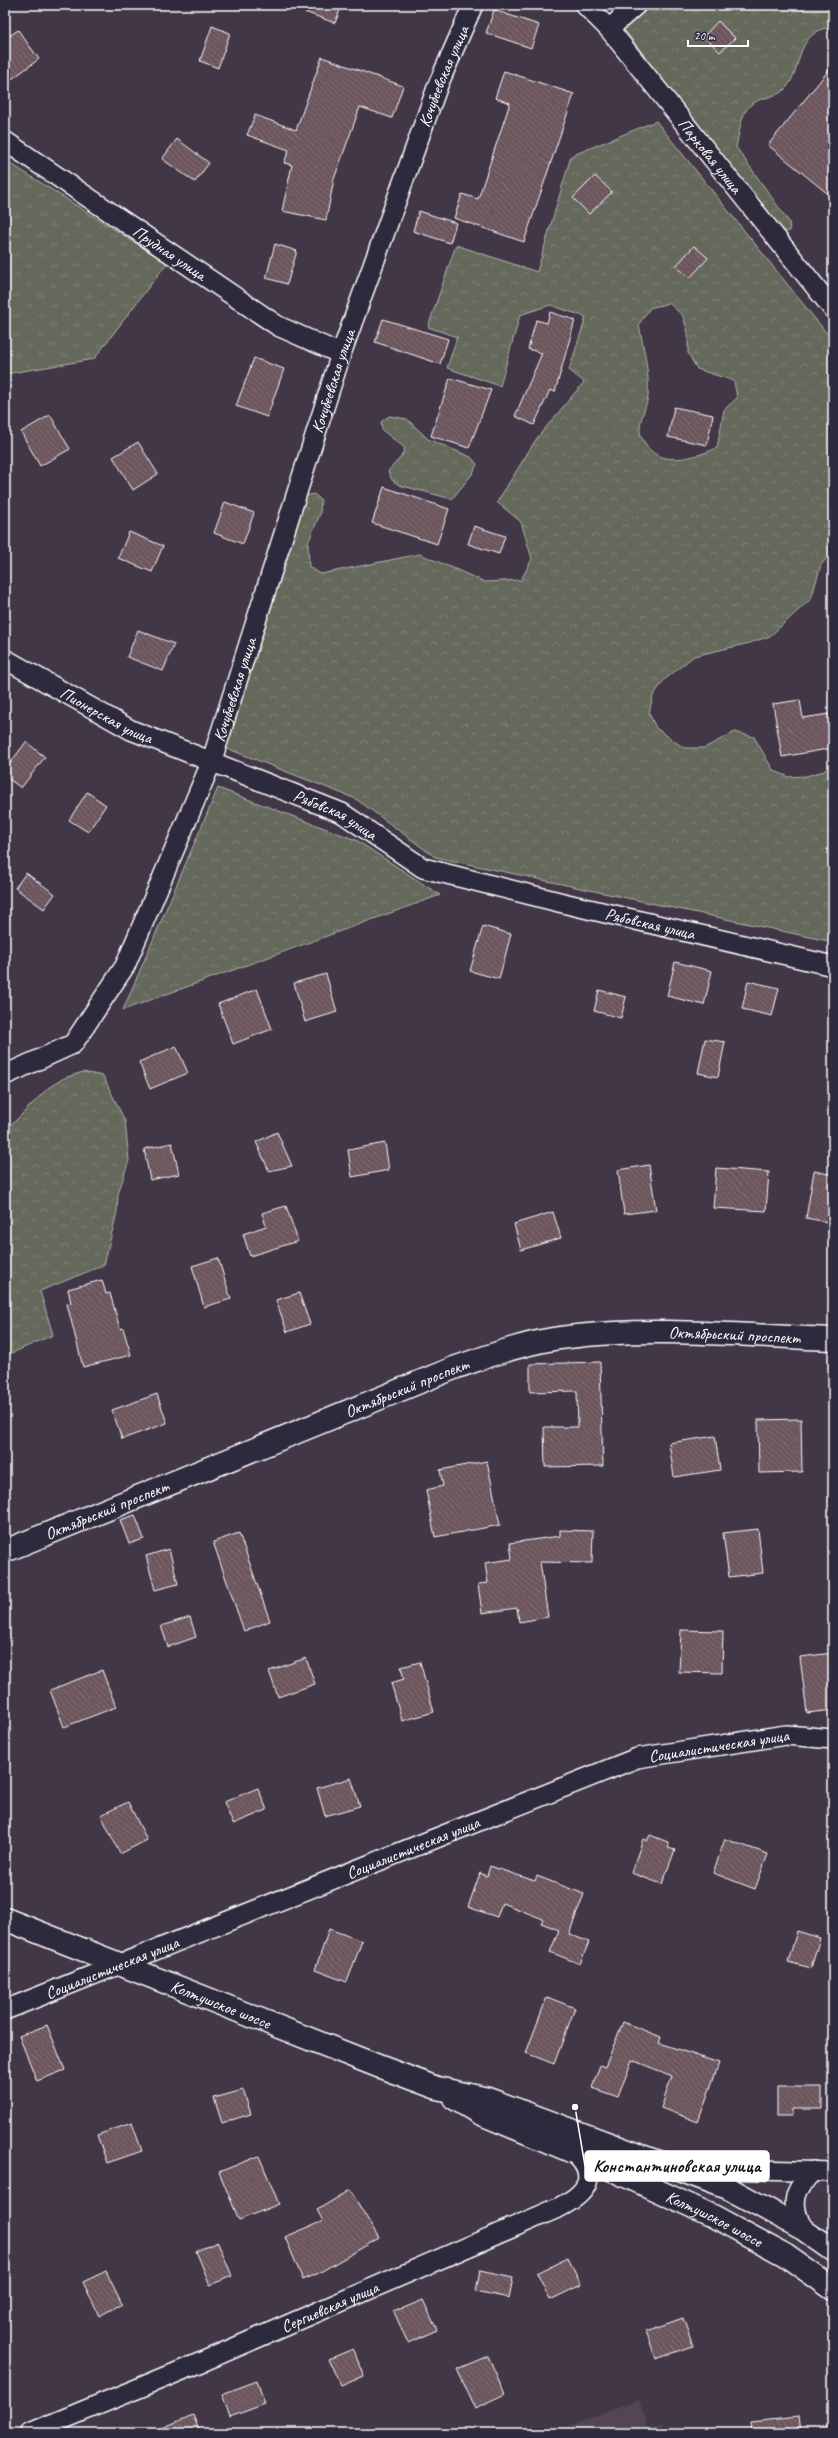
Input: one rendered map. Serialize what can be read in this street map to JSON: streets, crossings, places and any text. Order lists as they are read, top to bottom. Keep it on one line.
{"streets":{"main road":["Октябрьский проспект","Колтушское шоссе"],"street":["Кочубеевская улица","Парковая улица","Прудная улица","Пионерская улица","Рябовская улица","Социалистическая улица","Сергиевская улица"]},"crossings":[["Кочубеевская улица","Прудная улица"],["Кочубеевская улица","Пионерская улица"],["Кочубеевская улица","Рябовская улица"],["Пионерская улица","Рябовская улица"],["Социалистическая улица","Колтушское шоссе"],["Колтушское шоссе","Сергиевская улица"]],"places":["Константиновская улица"],"scale_bar":"20 m"}
